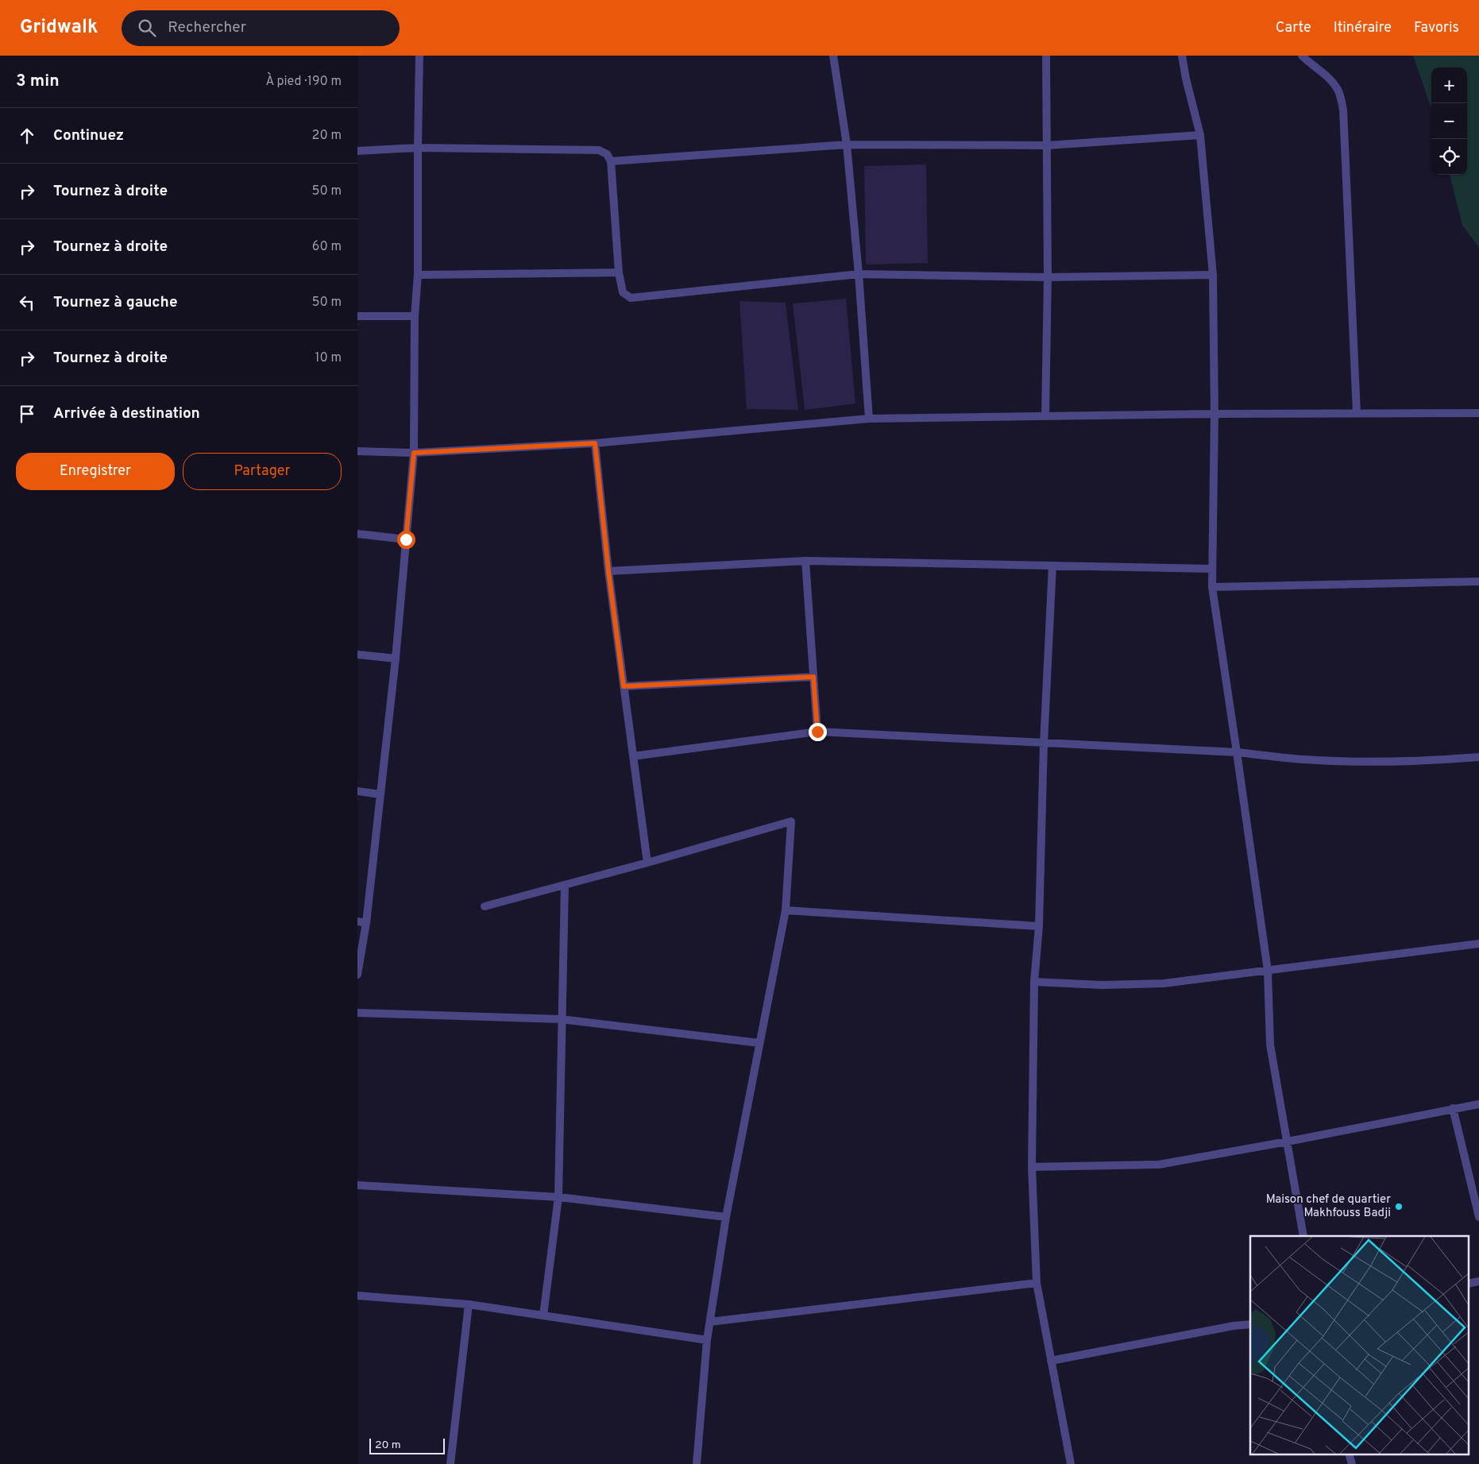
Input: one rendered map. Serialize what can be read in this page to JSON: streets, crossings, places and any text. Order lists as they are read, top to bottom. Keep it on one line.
{"places":["Maison chef de quartier Makhfouss Badji"],"scale_bar":"20 m","page":{"header":"Gridwalk","search":"Rechercher","nav":["Carte","Itinéraire","Favoris"],"heading":["3 min","À pied · 190 m"],"map_buttons":["+","−"],"list":[["Continuez","20 m"],["Tournez à droite","50 m"],["Tournez à droite","60 m"],["Tournez à gauche","50 m"],["Tournez à droite","10 m"],"Arrivée à destination"],"buttons":["Enregistrer","Partager"],"scale":"20 m"}}
